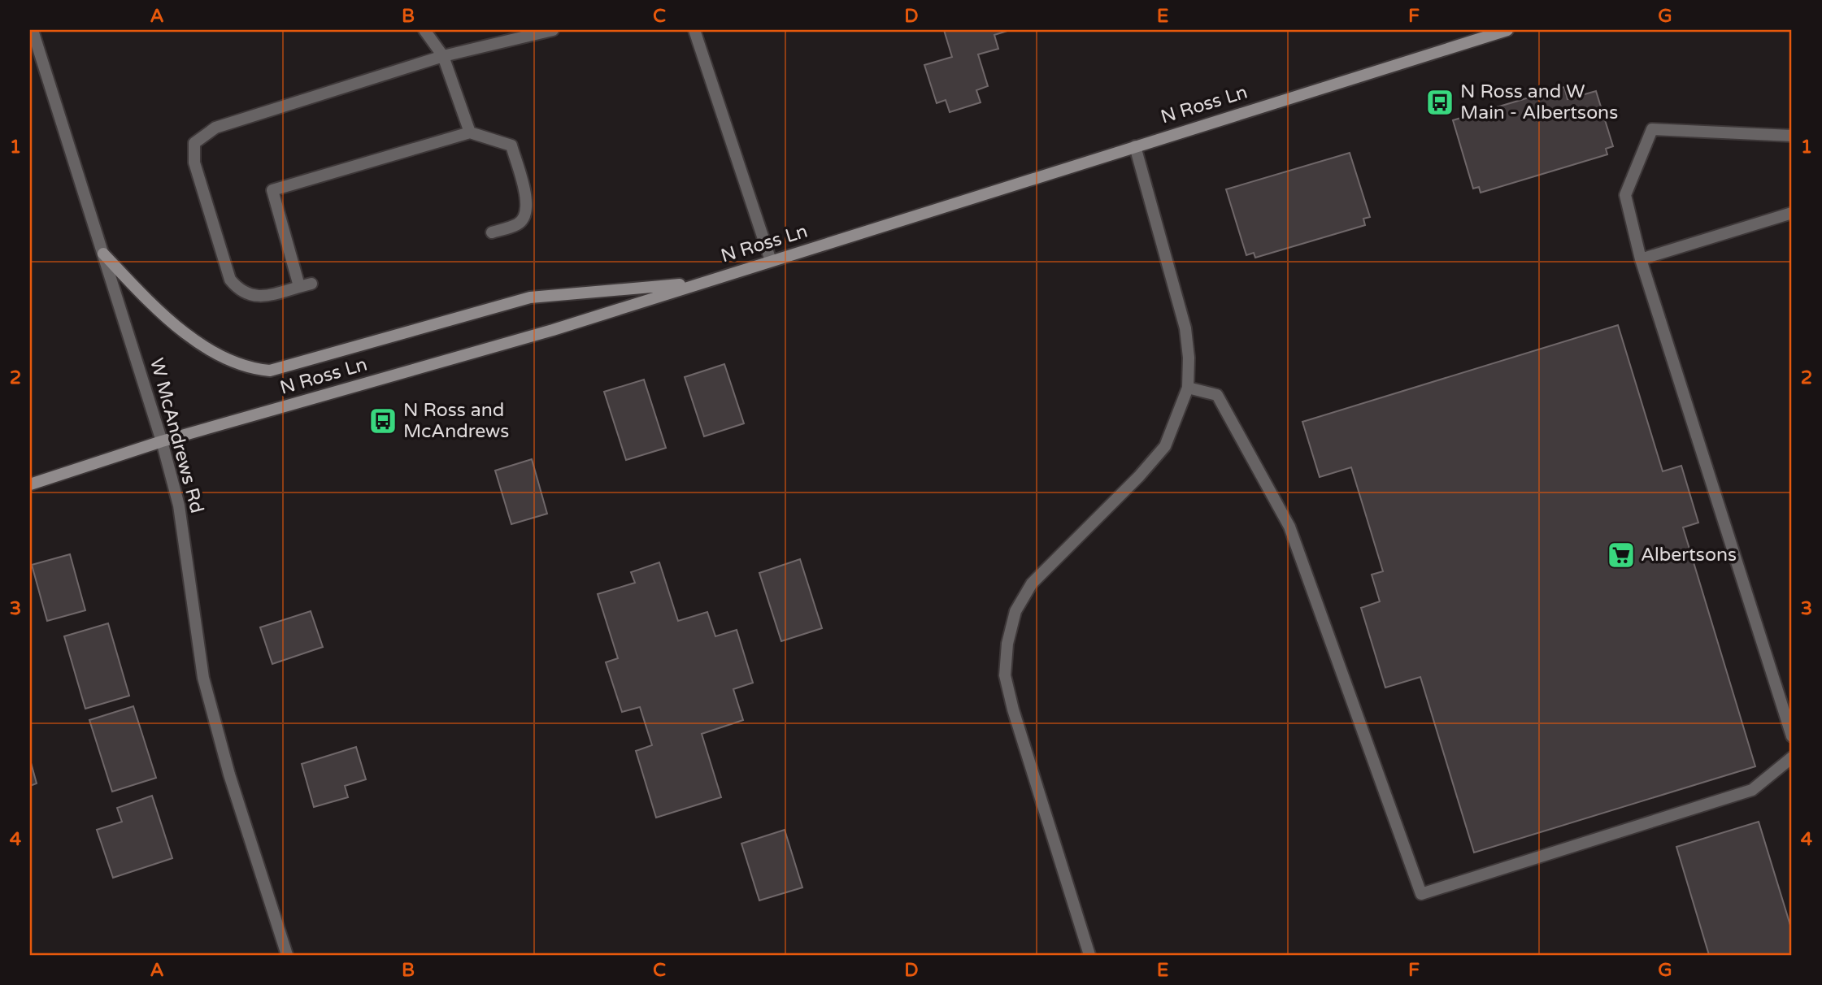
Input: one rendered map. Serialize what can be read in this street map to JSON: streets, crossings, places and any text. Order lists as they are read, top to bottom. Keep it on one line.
{"streets":{"main road":["N Ross Ln"],"street":["W McAndrews Rd"]},"crossings":[["N Ross Ln","W McAndrews Rd"]],"places":{"bus stop":["N Ross and W Main - Albertsons","N Ross and McAndrews"],"supermarket":["Albertsons"]},"grid":{"columns":["A","B","C","D","E","F","G"],"rows":["1","2","3","4"]}}
